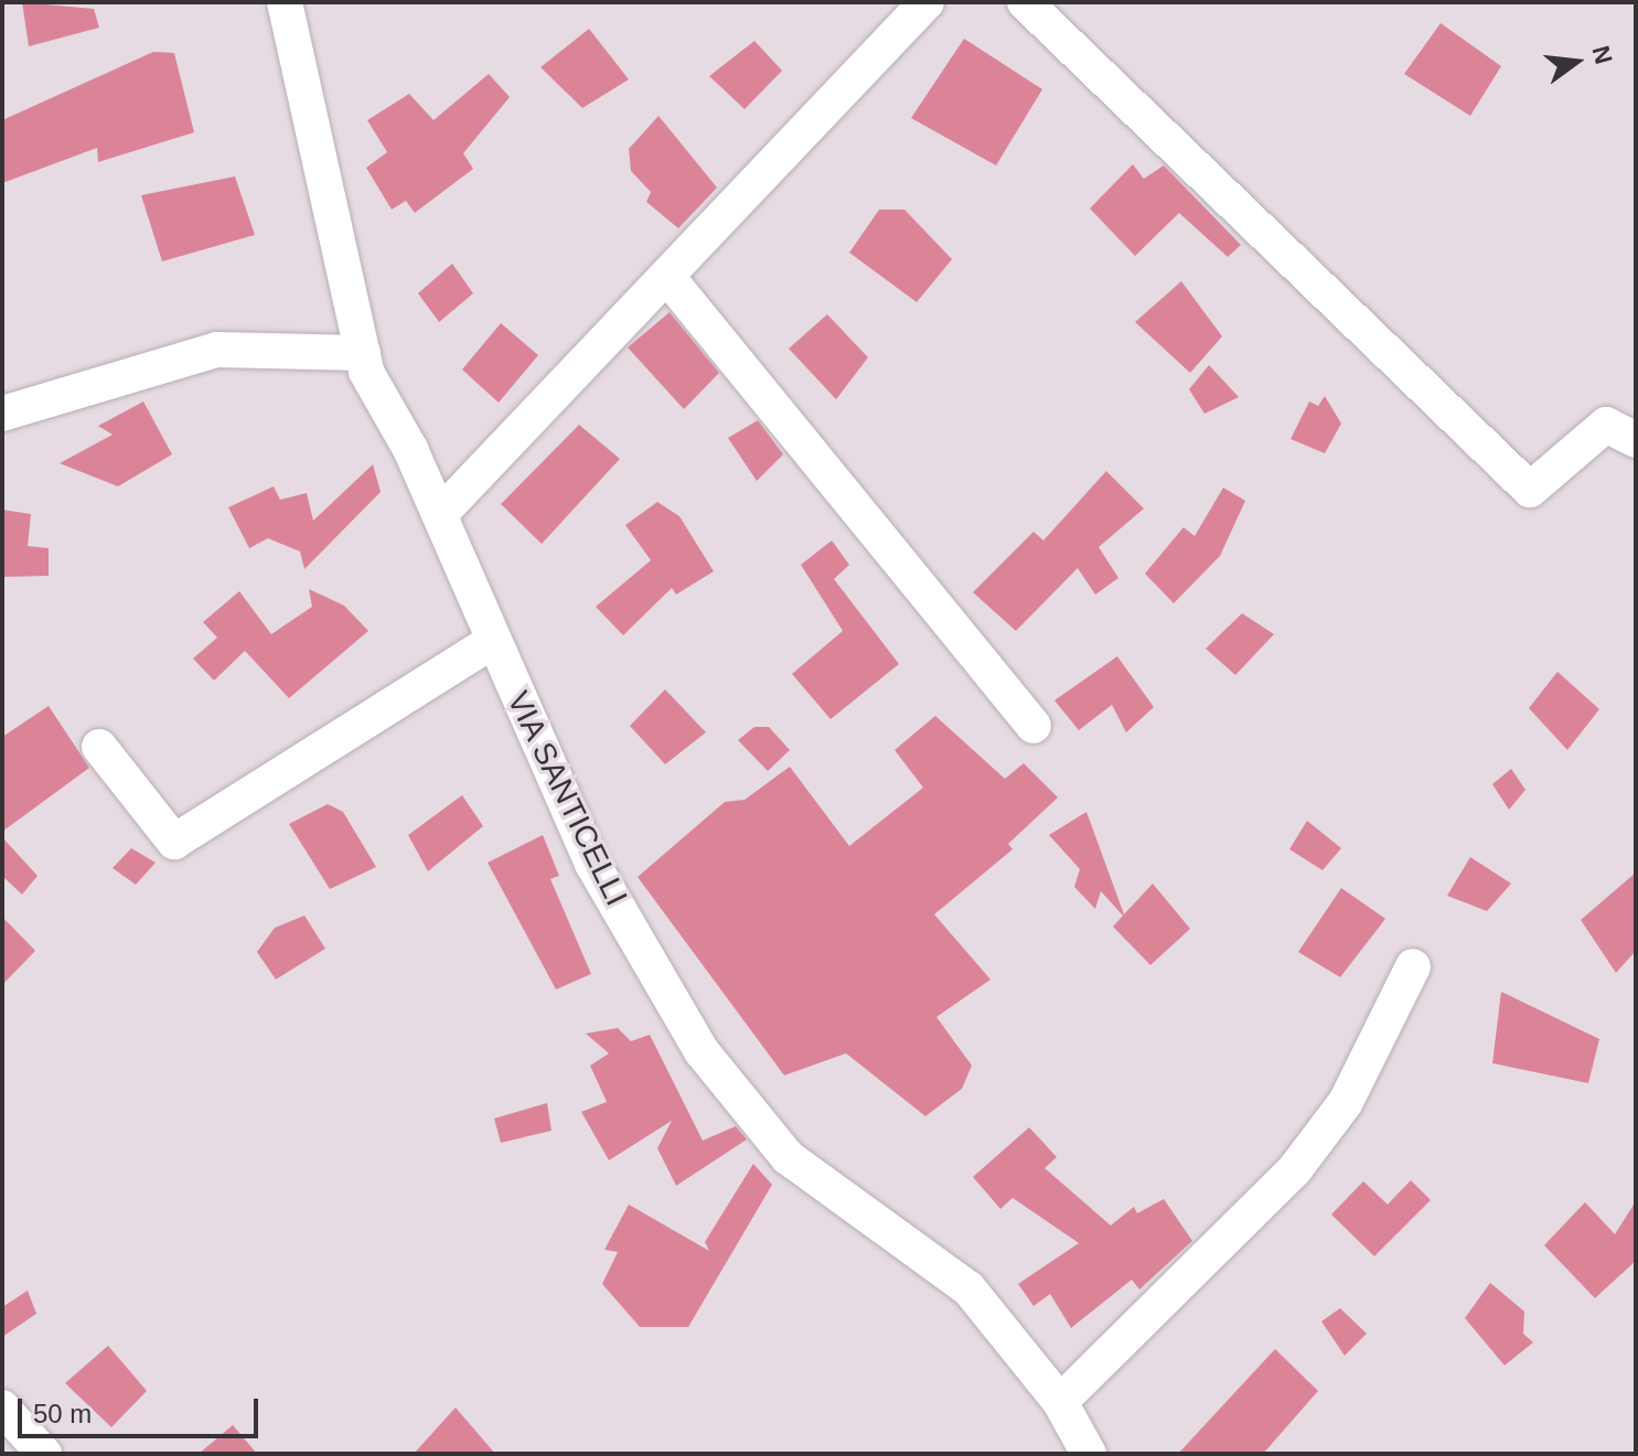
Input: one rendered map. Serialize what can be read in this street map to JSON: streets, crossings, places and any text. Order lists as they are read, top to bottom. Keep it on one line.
{"streets":{"street":["VIA SANTICELLI"]},"scale_bar":"50 m","north":"right"}
